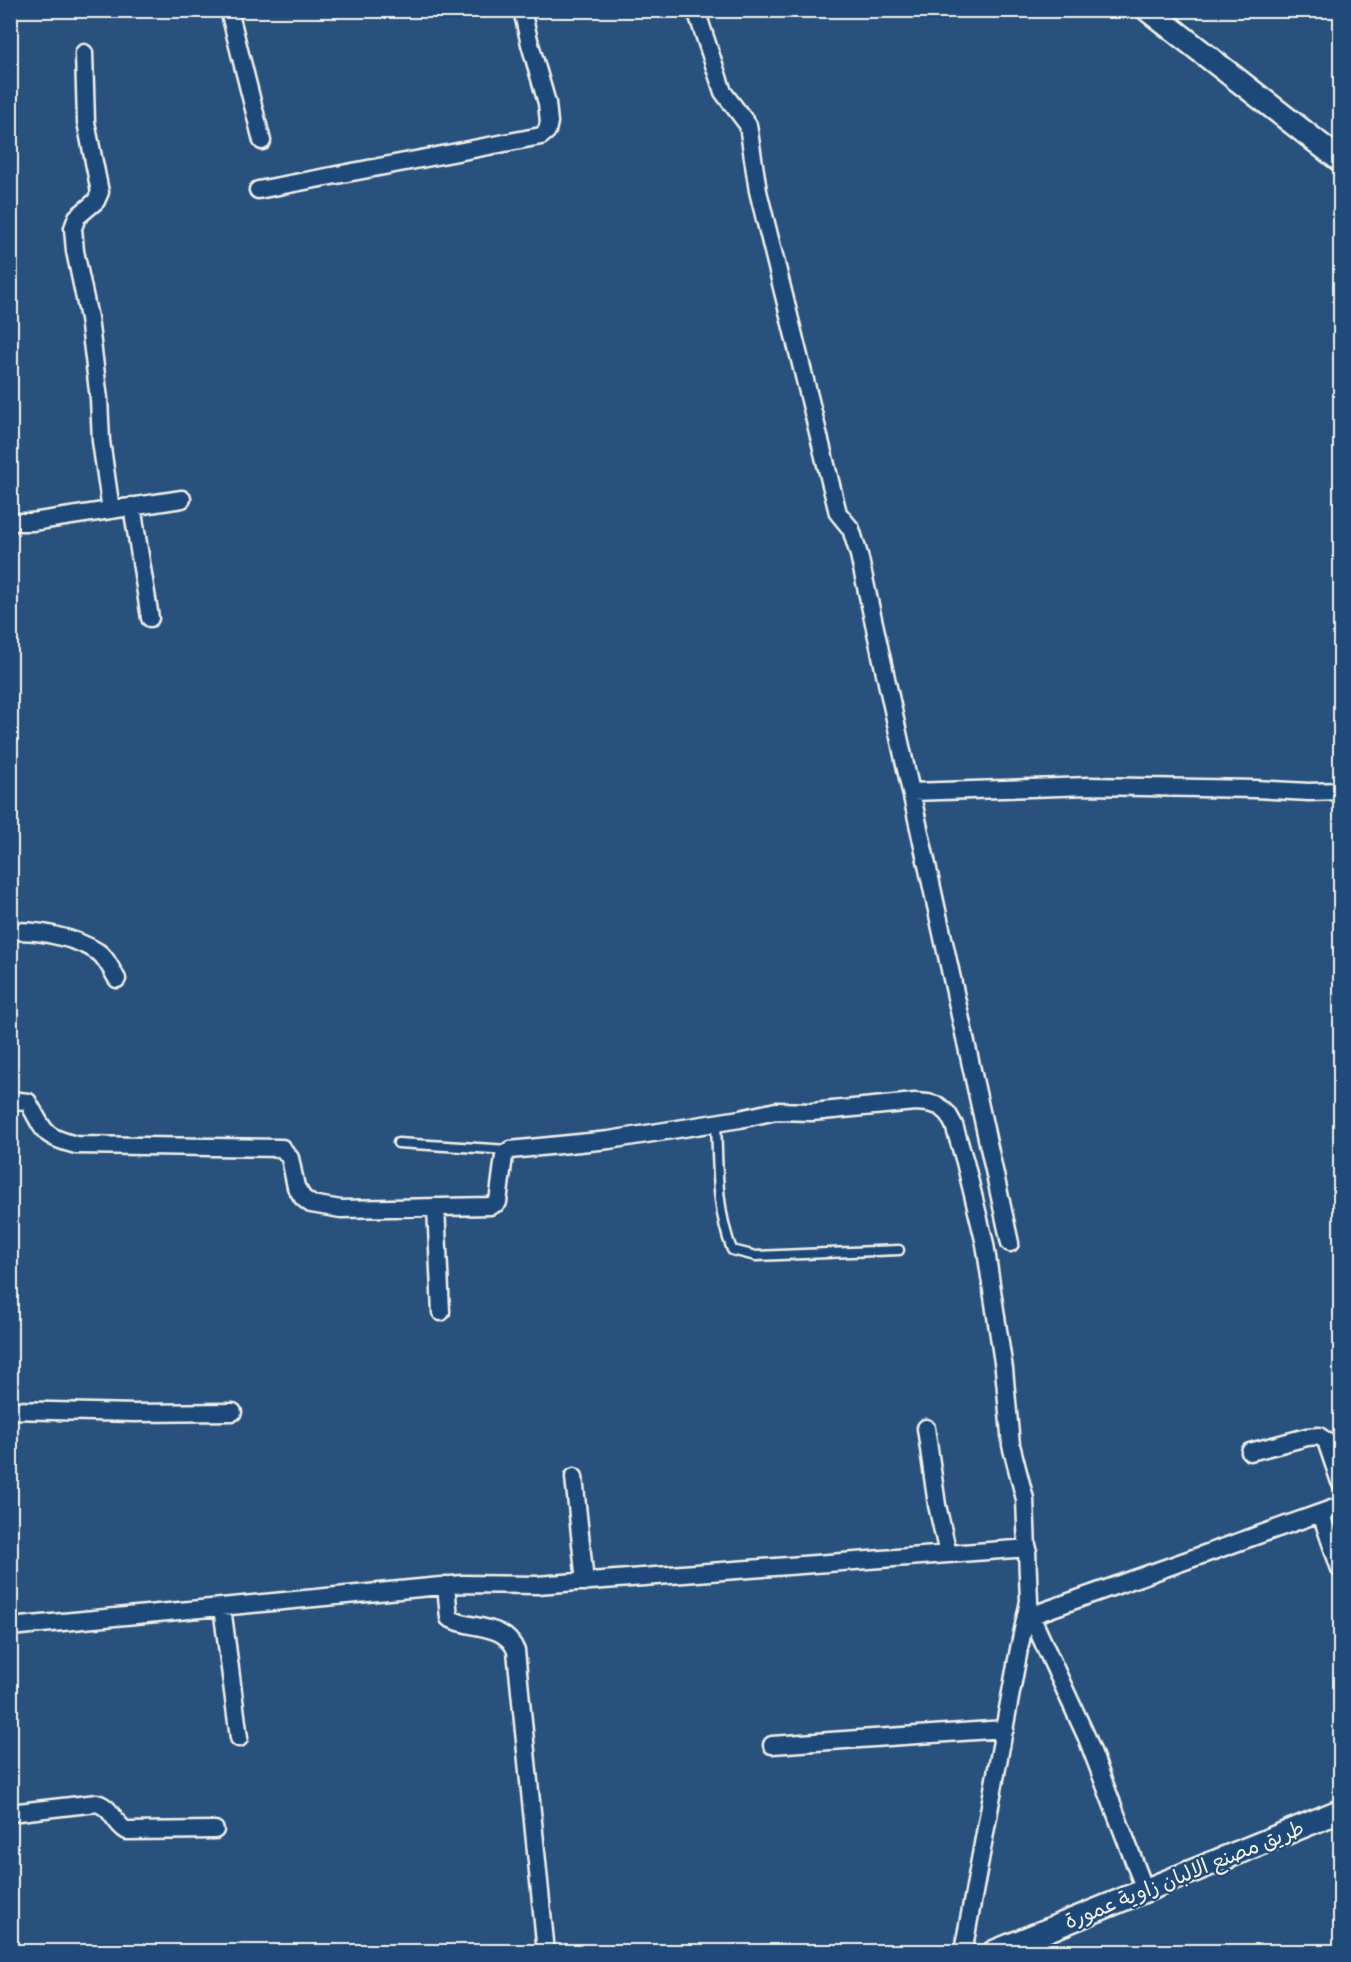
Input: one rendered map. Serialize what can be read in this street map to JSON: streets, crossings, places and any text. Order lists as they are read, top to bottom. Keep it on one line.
{"streets":{"main road":["طريق مصنع الالبان زاوية عمورة"]}}
